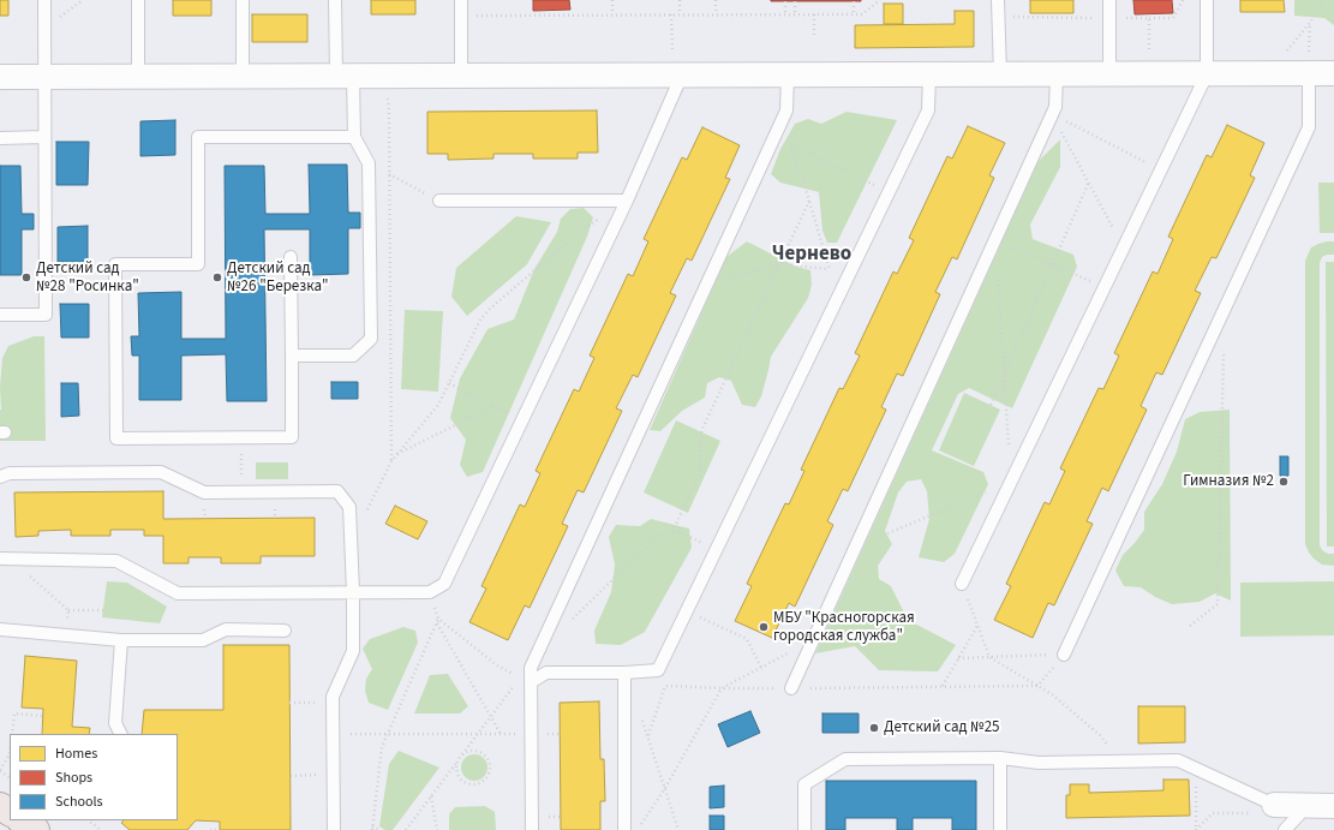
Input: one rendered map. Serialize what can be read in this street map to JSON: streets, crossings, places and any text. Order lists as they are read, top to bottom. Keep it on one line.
{"districts":["Чернево"],"places":["Детский сад №28 \"Росинка\"","Детский сад №26 \"Березка\"","Гимназия №2","МБУ \"Красногорская городская служба\"","Детский сад №25"],"legend":["Homes","Shops","Schools"]}
